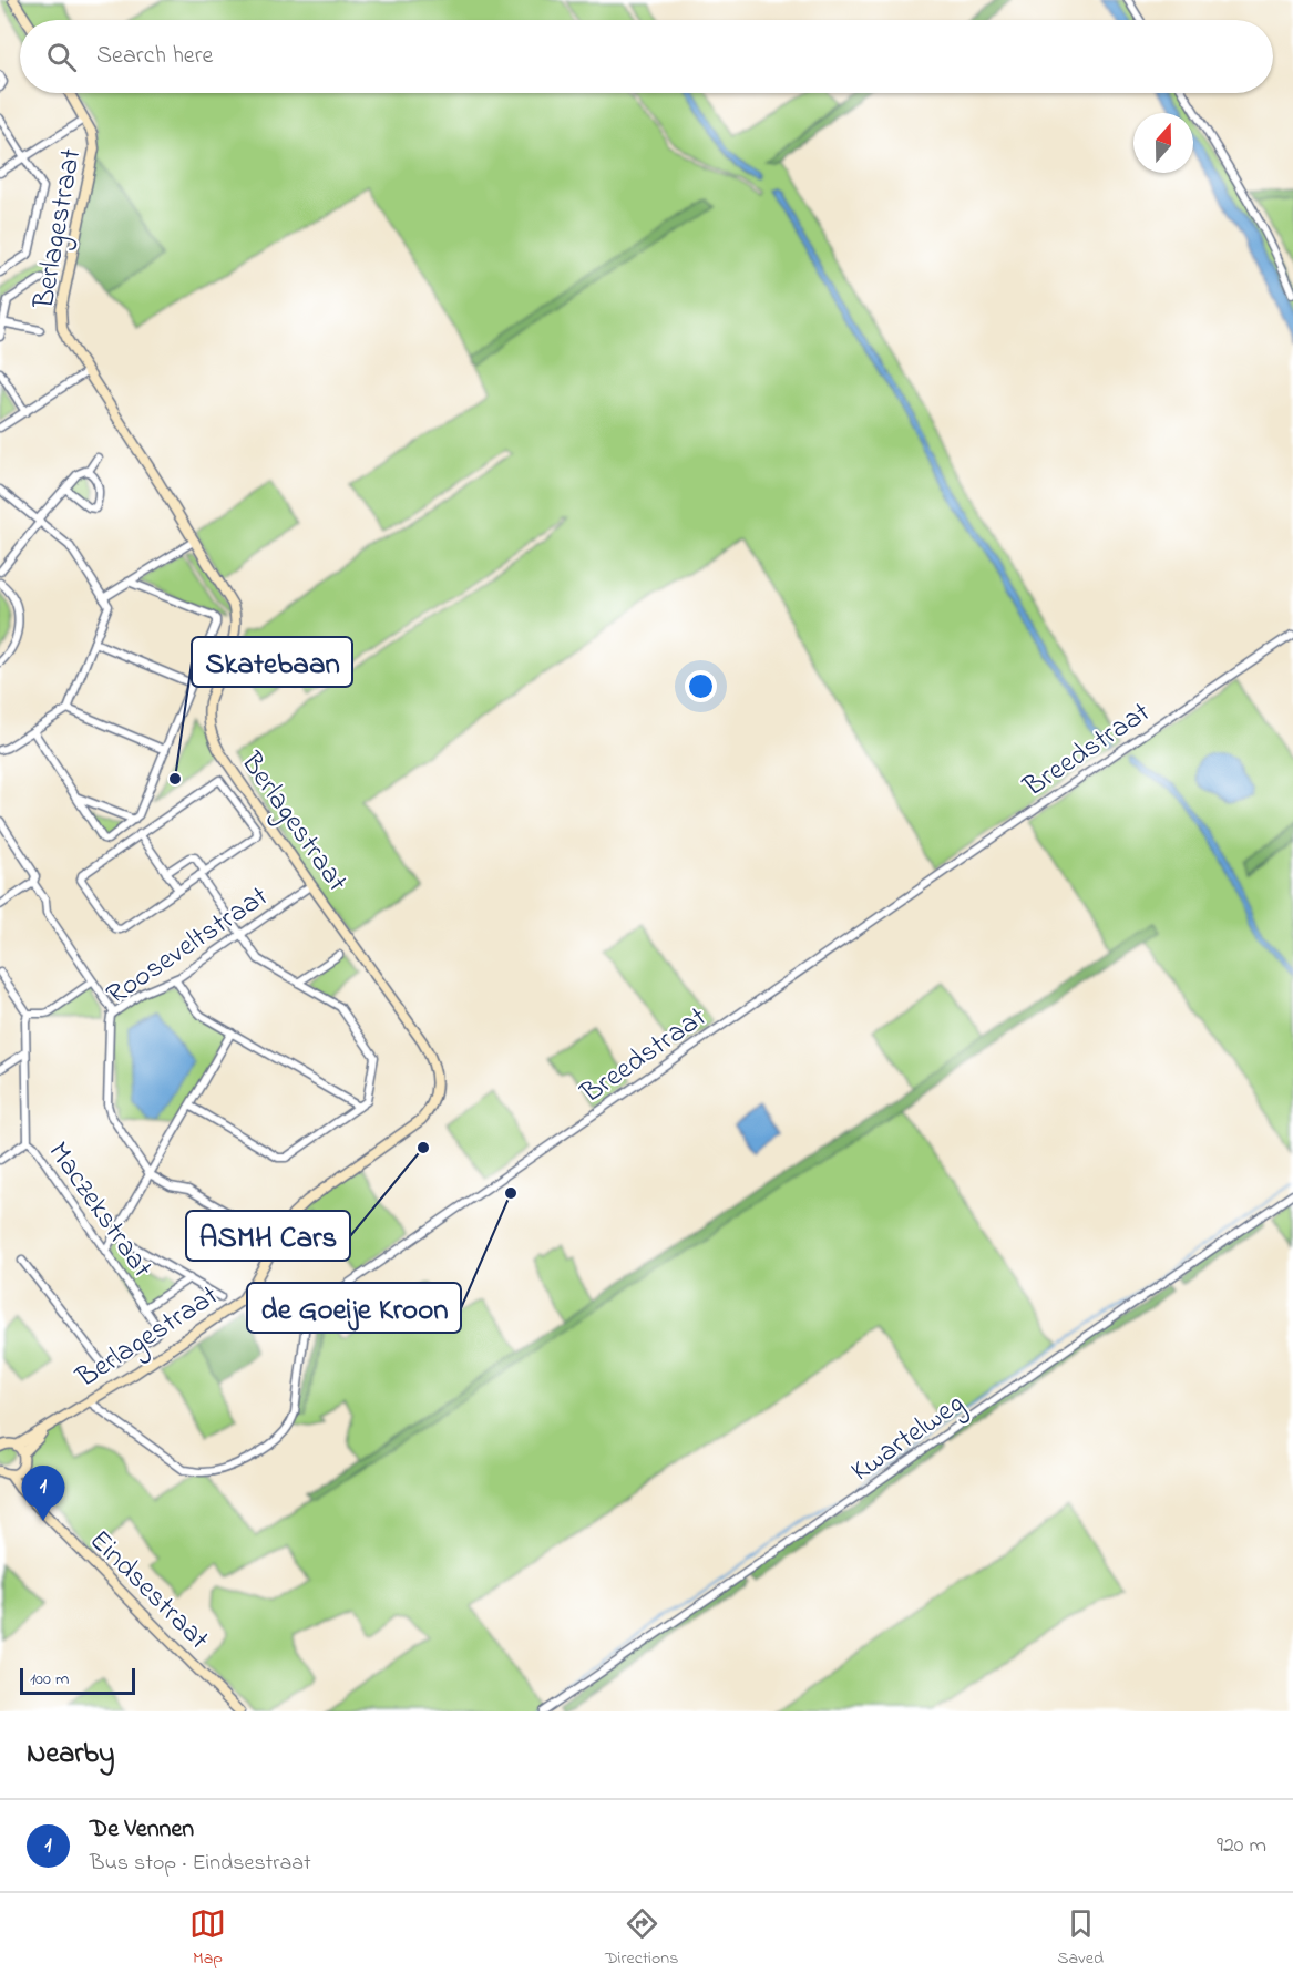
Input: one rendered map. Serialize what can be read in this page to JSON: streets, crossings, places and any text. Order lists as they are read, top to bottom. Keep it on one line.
{"streets":{"street":["Berlagestraat","Breedstraat","Rooseveltstraat","Maczekstraat","Kwartelweg","Eindsestraat"]},"crossings":[["Berlagestraat","Breedstraat"],["Berlagestraat","Rooseveltstraat"]],"places":["Skatebaan","ASMH Cars","de Goeije Kroon"],"scale_bar":"100 m","north":"top","page":{"search":"Search here","pins":"1","scale":"100 m","heading":"Nearby","list":[{"mark":"1","name":"De Vennen","note":"Bus stop · Eindsestraat","value":"920 m"}],"nav":["Map","Directions","Saved"]}}
